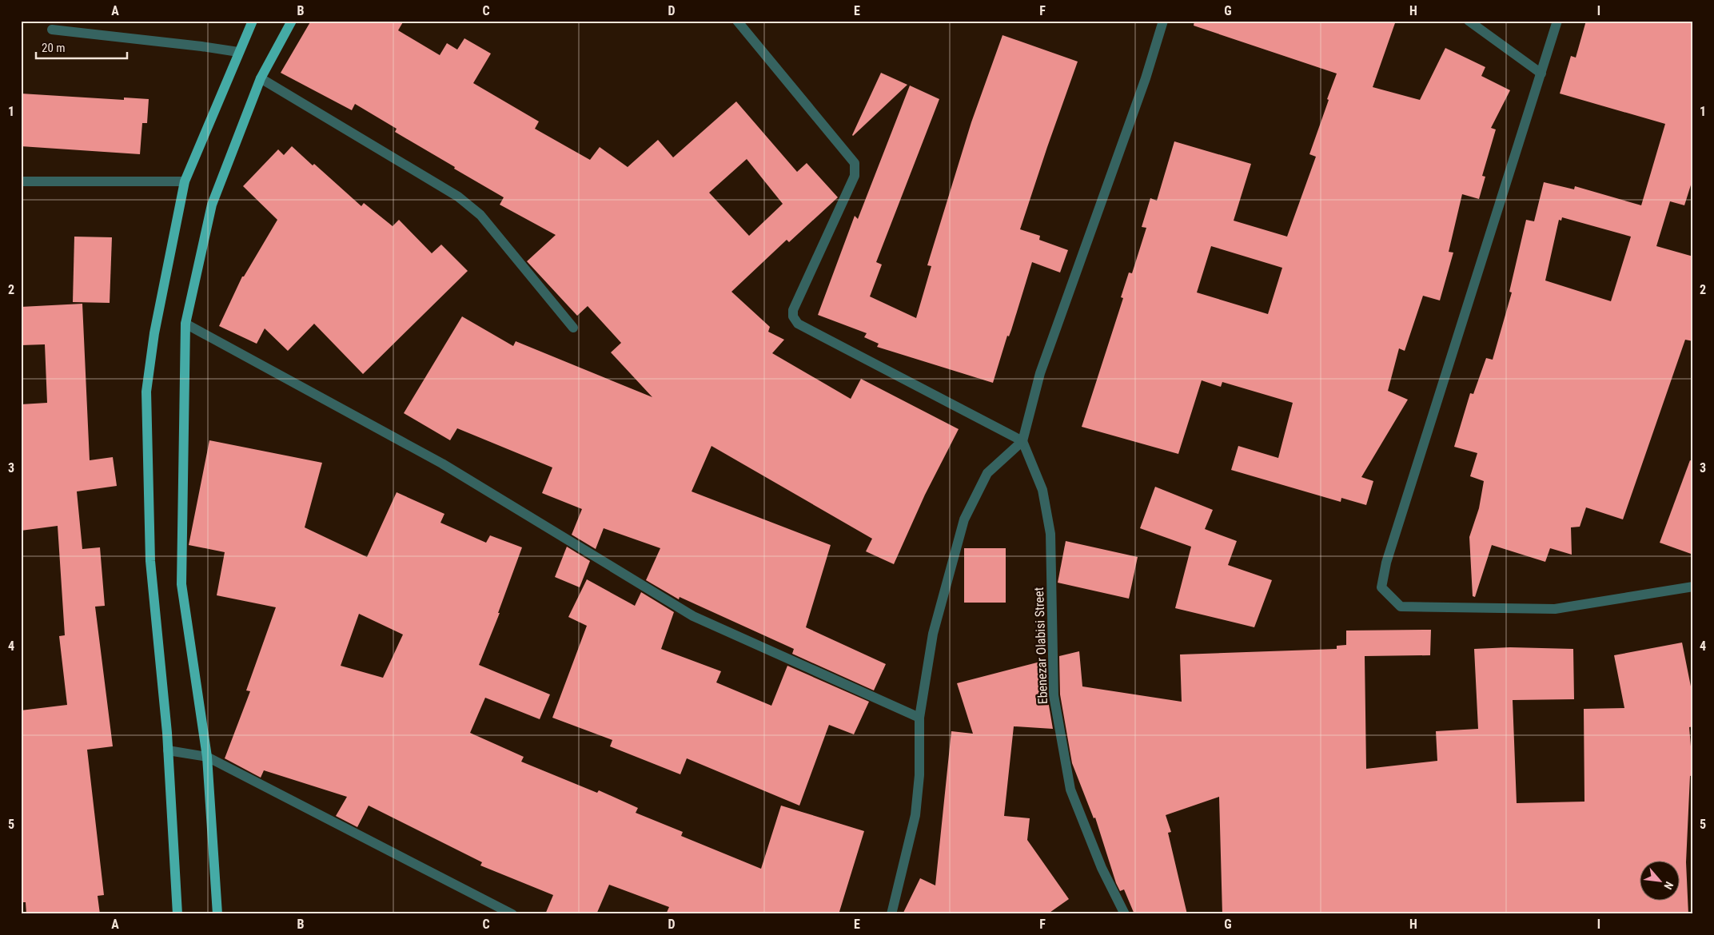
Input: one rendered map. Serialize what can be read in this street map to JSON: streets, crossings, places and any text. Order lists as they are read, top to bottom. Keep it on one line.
{"streets":{"street":["Ebenezar Olabisi Street"]},"scale_bar":"20 m","north":"bottom right","grid":{"columns":["A","B","C","D","E","F","G","H","I"],"rows":["1","2","3","4","5"]}}
